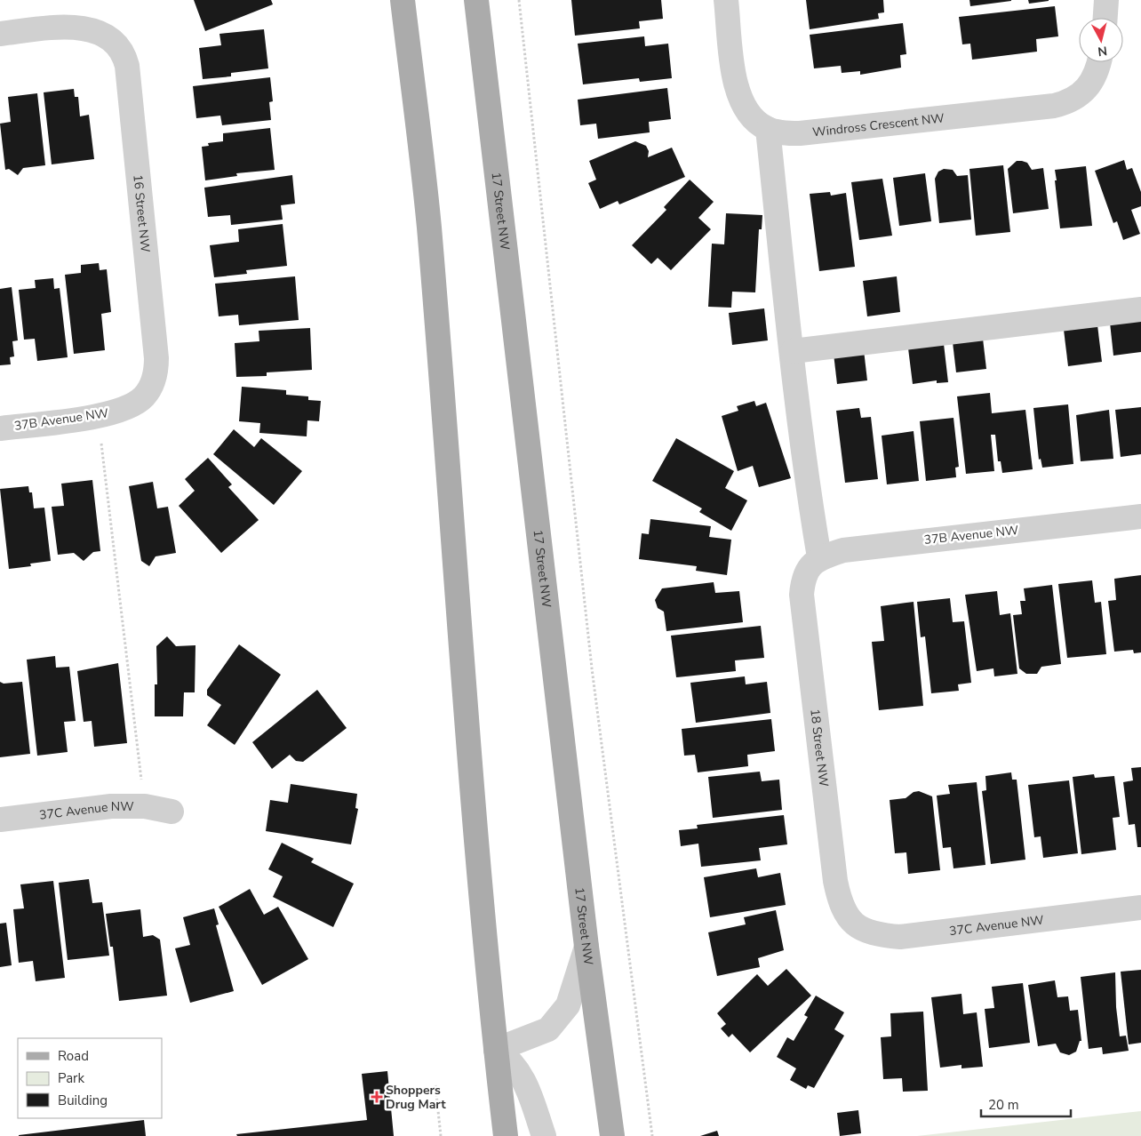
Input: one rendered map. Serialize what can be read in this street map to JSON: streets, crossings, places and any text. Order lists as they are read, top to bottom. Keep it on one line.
{"streets":{"main road":["17 Street NW"],"street":["Windross Crescent NW","16 Street NW","37B Avenue NW","18 Street NW","37C Avenue NW"]},"crossings":[["16 Street NW","37B Avenue NW"],["37B Avenue NW","18 Street NW"],["18 Street NW","37C Avenue NW"]],"places":{"health":["Shoppers Drug Mart"]},"legend":["Road","Park","Building"],"scale_bar":"20 m","north":"bottom"}
